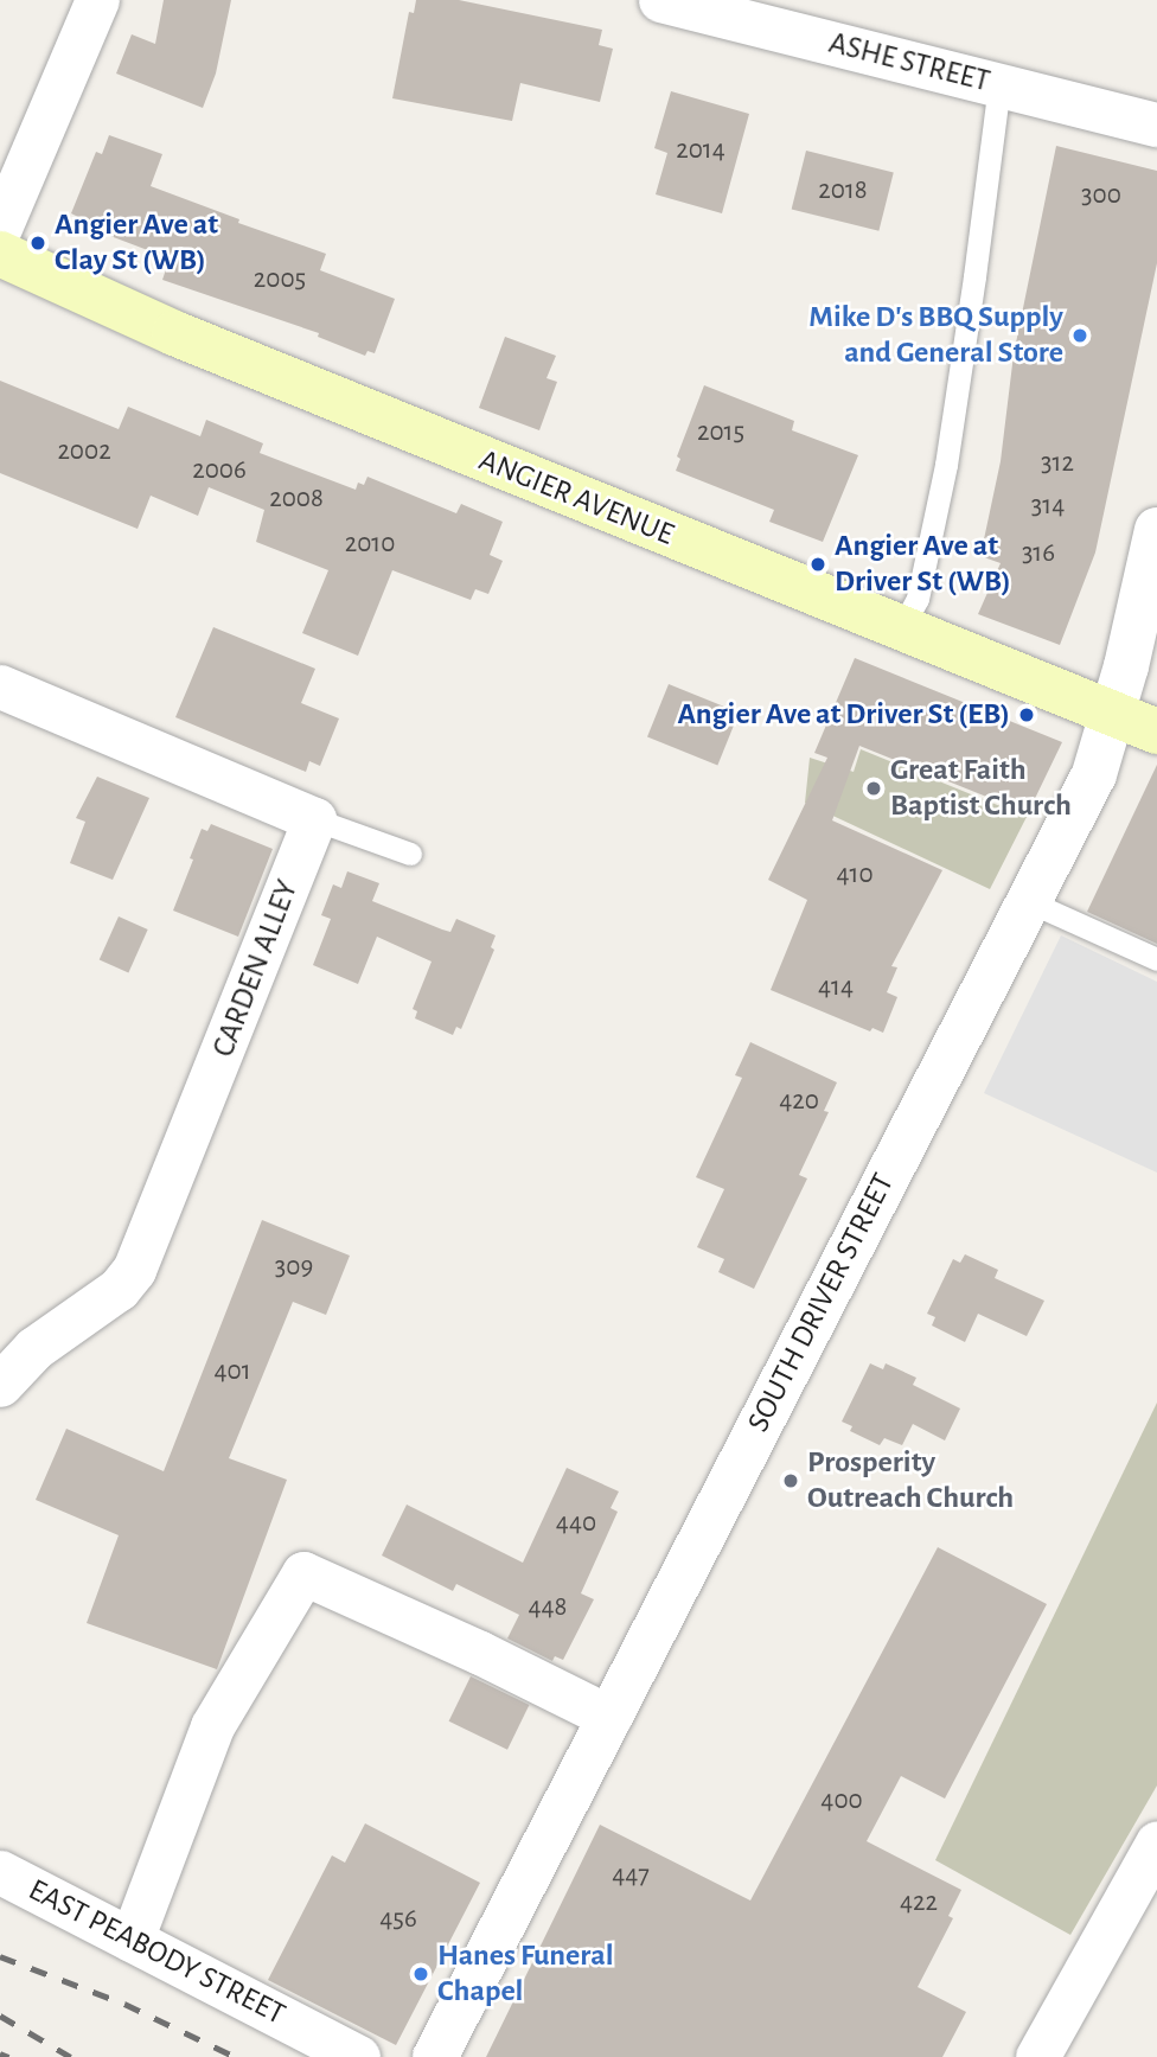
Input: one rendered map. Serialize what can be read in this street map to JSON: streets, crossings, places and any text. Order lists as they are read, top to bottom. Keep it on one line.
{"streets":{"main road":["ANGIER AVENUE"],"street":["ASHE STREET","CARDEN ALLEY","SOUTH DRIVER STREET","EAST PEABODY STREET"]},"crossings":[["ANGIER AVENUE","SOUTH DRIVER STREET"]],"places":["Angier Ave at Clay St (WB)","Mike D's BBQ Supply and General Store","Angier Ave at Driver St (WB)","Angier Ave at Driver St (EB)","Great Faith Baptist Church","Prosperity Outreach Church","Hanes Funeral Chapel"],"house_numbers":["2014","2018","300","2005","2015","2002","312","2006","2008","314","2010","316","410","414","420","309","401","440","448","400","447","422","456"]}
